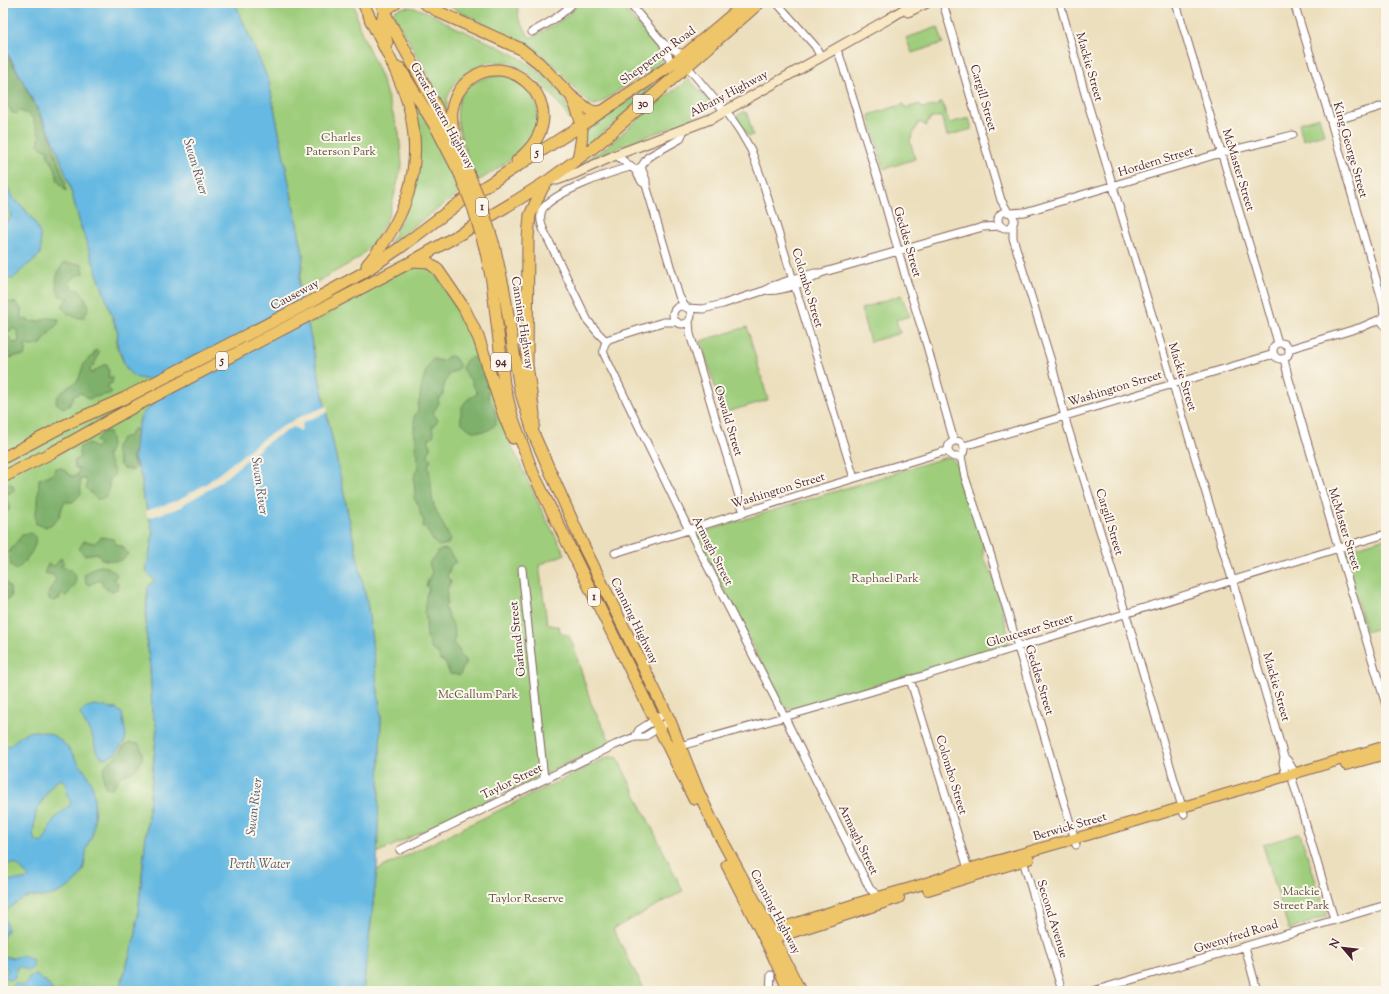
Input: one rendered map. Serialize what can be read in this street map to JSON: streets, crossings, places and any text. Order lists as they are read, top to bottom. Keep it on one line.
{"streets":{"highway":["Shepperton Road","30","Great Eastern Highway","5","1","Causeway","Canning Highway","94"],"main road":["Albany Highway","Berwick Street"],"street":["Mackie Street","Cargill Street","King George Street","Hordern Street","McMaster Street","Geddes Street","Colombo Street","Washington Street","Oswald Street","Armagh Street","Gloucester Street","Garland Street","Taylor Street","Second Avenue","Gwenyfred Road"]},"crossings":[["Shepperton Road","Colombo Street"],["Shepperton Road","Causeway"],["Mackie Street","Hordern Street"],["Mackie Street","Washington Street"],["Mackie Street","Gloucester Street"],["Mackie Street","Berwick Street"],["Mackie Street","Gwenyfred Road"],["Albany Highway","Geddes Street"],["Albany Highway","Colombo Street"],["Albany Highway","Causeway"],["Cargill Street","Hordern Street"],["Cargill Street","Washington Street"],["Cargill Street","Gloucester Street"],["Cargill Street","Berwick Street"],["Great Eastern Highway","Canning Highway"],["Hordern Street","McMaster Street"],["McMaster Street","Washington Street"],["McMaster Street","Gloucester Street"],["Geddes Street","Washington Street"],["Geddes Street","Gloucester Street"],["Geddes Street","Berwick Street"],["Colombo Street","Washington Street"],["Colombo Street","Gloucester Street"],["Colombo Street","Berwick Street"],["Canning Highway","Gloucester Street"],["Canning Highway","Taylor Street"],["Canning Highway","Berwick Street"],["Washington Street","Oswald Street"],["Washington Street","Armagh Street"],["Armagh Street","Gloucester Street"],["Armagh Street","Berwick Street"],["Garland Street","Taylor Street"],["Berwick Street","Second Avenue"]],"water":["Swan River","Perth Water"],"parks":["Charles Paterson Park","Raphael Park","McCallum Park","Mackie Street Park","Taylor Reserve"],"north":"top left"}
